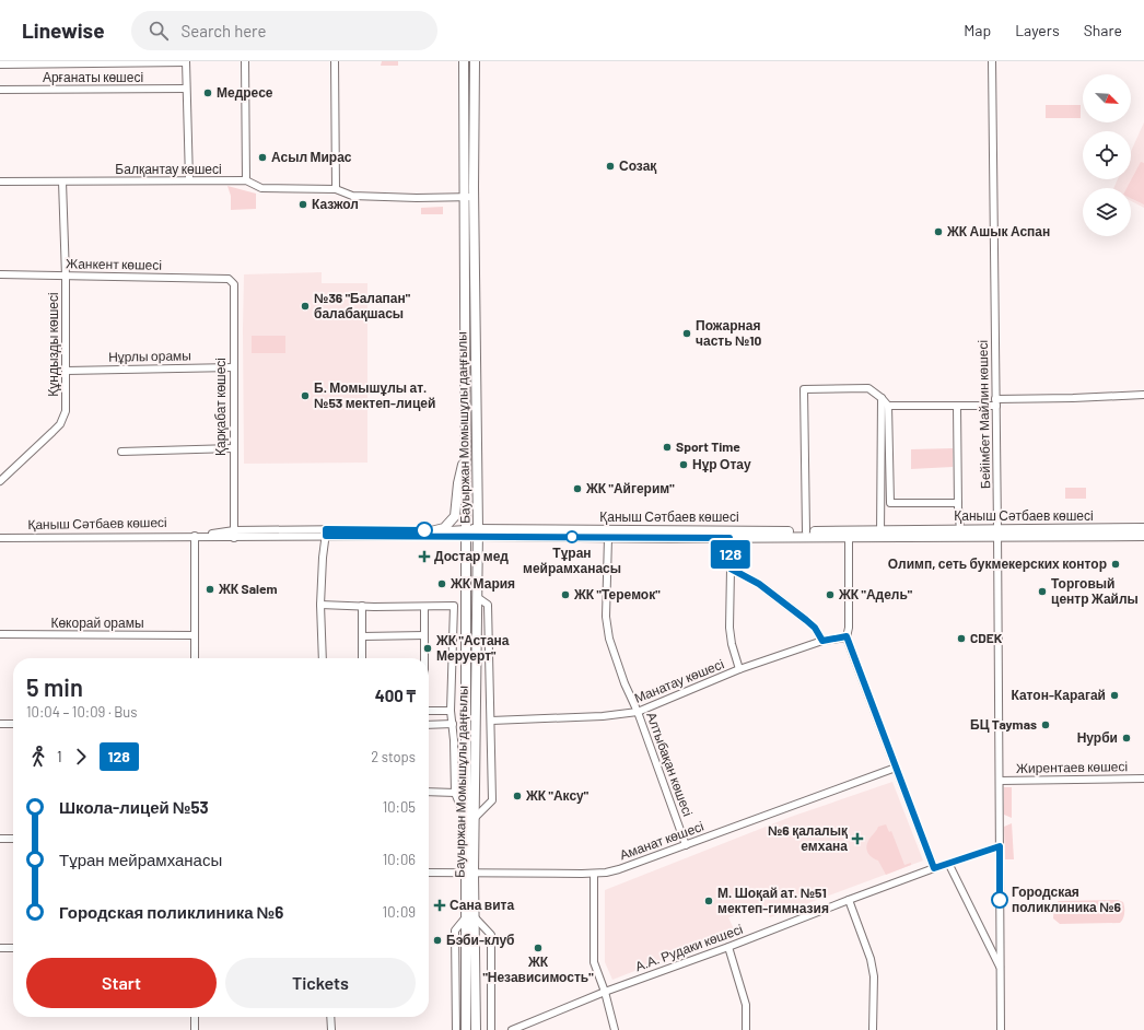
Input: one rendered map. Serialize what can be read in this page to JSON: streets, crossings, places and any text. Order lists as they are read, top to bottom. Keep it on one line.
{"streets":{"main road":["Бауыржан Момышұлы даңғылы","Қаныш Сәтбаев көшесі"],"street":["Арғанаты көшесі","Балқантау көшесі","Жанкент көшесі","Құндызды көшесі","Нұрлы орамы","Қарқабат көшесі","Бейімбет Майлин көшесі","Көкорай орамы","Манатау көшесі","Алтыбақан көшесі","Жирентаев көшесі","Аманат көшесі","А.А. Рудаки көшесі"]},"crossings":[["Балқантау көшесі","Құндызды көшесі"],["Балқантау көшесі","Бауыржан Момышұлы даңғылы"],["Жанкент көшесі","Құндызды көшесі"],["Жанкент көшесі","Қарқабат көшесі"],["Құндызды көшесі","Нұрлы орамы"],["Нұрлы орамы","Қарқабат көшесі"],["Қарқабат көшесі","Қаныш Сәтбаев көшесі"],["Бейімбет Майлин көшесі","Қаныш Сәтбаев көшесі"],["Бейімбет Майлин көшесі","Жирентаев көшесі"],["Бейімбет Майлин көшесі","А.А. Рудаки көшесі"],["Бауыржан Момышұлы даңғылы","Қаныш Сәтбаев көшесі"],["Бауыржан Момышұлы даңғылы","Аманат көшесі"],["Қаныш Сәтбаев көшесі","Алтыбақан көшесі"],["Манатау көшесі","Алтыбақан көшесі"],["Алтыбақан көшесі","Аманат көшесі"]],"places":{"other":["Медресе","Асыл Мирас","Созақ","Казжол","ЖК Ашык Аспан","№36 \"Балапан\" балабақшасы","Пожарная часть №10","Б. Момышұлы ат. №53 мектеп-лицей","Sport Time","Нұр Отау","ЖК \"Айгерим\"","Тұран мейрамханасы","Олимп, сеть букмекерских контор","ЖК Мария","ЖК Salem","Торговый центр Жайлы","ЖК \"Теремок\"","ЖК \"Адель\"","CDEK","ЖК \"Астана Меруерт\"","Катон-Карагай","БЦ Taymas","Нурби","ЖК \"Аксу\"","Городская поликлиника №6","М. Шоқай ат. №51 мектеп-гимназия","Бэби-клуб","ЖК \"Независимость\""],"health":["Достар мед","№6 қалалық емхана","Сана вита"]},"lines":["bus line 128"],"north":"bottom right","page":{"header":"Linewise","search":"Search here","nav":["Map","Layers","Share"],"on_map":"128","heading":["5 min","10:04 – 10:09 · Bus","400 ₸"],"legs":["1","128","2 stops"],"list":[{"name":"Школа-лицей №53","value":"10:05"},{"name":"Тұран мейрамханасы","value":"10:06"},{"name":"Городская поликлиника №6","value":"10:09"}],"buttons":["Start","Tickets"]}}
